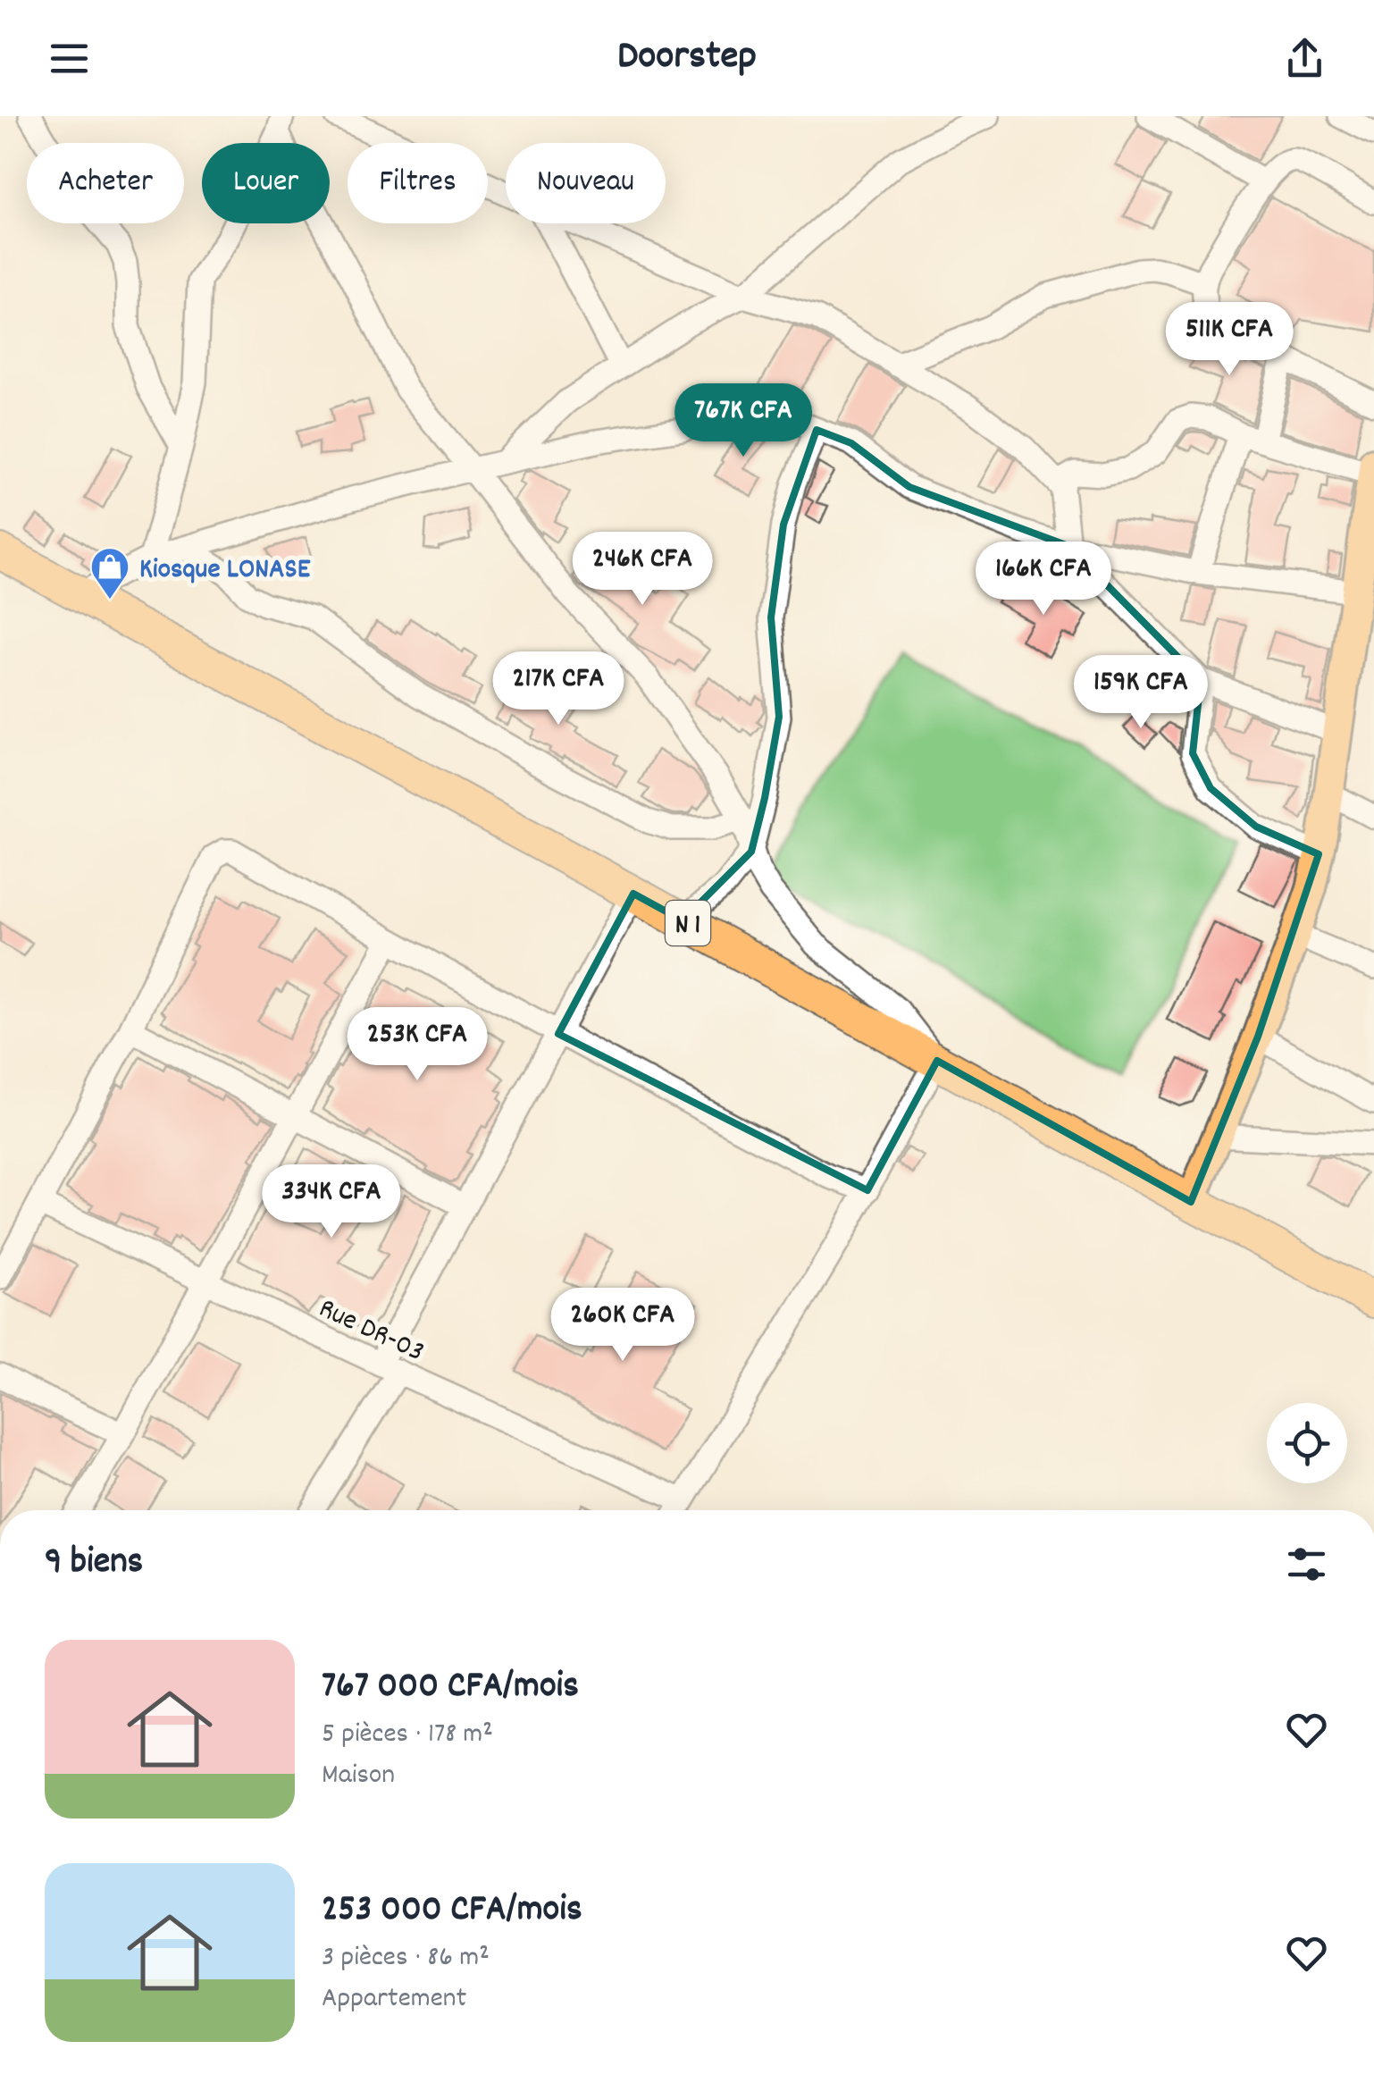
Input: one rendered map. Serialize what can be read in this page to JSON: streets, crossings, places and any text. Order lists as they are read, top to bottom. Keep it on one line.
{"streets":{"highway":["N 1"],"street":["Rue DR-03"]},"places":{"shop":["Kiosque LONASE"]},"page":{"header":"Doorstep","chip":["Acheter","Louer","Filtres","Nouveau"],"price":["511K CFA","767K CFA","246K CFA","166K CFA","217K CFA","159K CFA","253K CFA","334K CFA","260K CFA"],"heading":"9 biens","list":[{"name":"767 000 CFA/mois","note":"5 pièces · 178 m² · Maison"},{"name":"253 000 CFA/mois","note":"3 pièces · 86 m² · Appartement"}]}}
